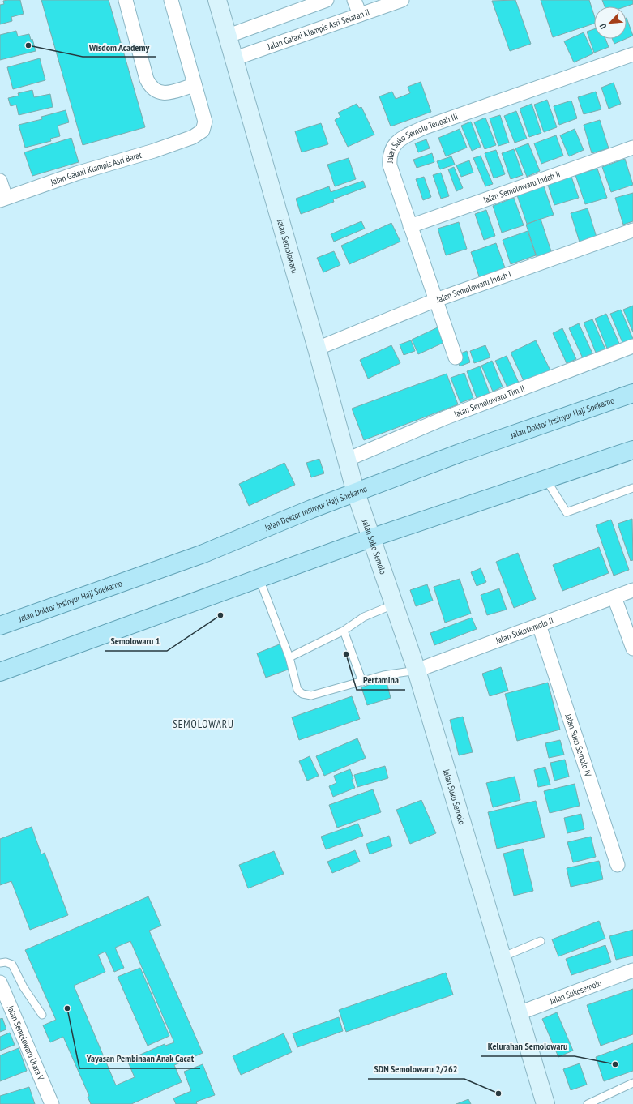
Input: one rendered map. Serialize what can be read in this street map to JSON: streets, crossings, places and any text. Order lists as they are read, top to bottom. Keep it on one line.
{"streets":{"main road":["Jalan Semolowaru","Jalan Doktor Insinyur Haji Soekarno","Jalan Suko Semolo"],"street":["Jalan Galaxi Klampis Asri Selatan II","Jalan Suko Semolo Tengah III","Jalan Galaxi Klampis Asri Barat","Jalan Semolowaru Indah II","Jalan Semolowaru Indah I","Jalan Semolowaru Tim II","Jalan Sukosemolo II","Jalan Suko Semolo IV","Jalan Sukosemolo","Jalan Semolowaru Utara V"]},"crossings":[["Jalan Galaxi Klampis Asri Selatan II","Jalan Semolowaru"],["Jalan Suko Semolo Tengah III","Jalan Semolowaru Indah II"],["Jalan Suko Semolo Tengah III","Jalan Semolowaru Indah I"],["Jalan Semolowaru","Jalan Semolowaru Indah I"],["Jalan Semolowaru","Jalan Semolowaru Tim II"],["Jalan Semolowaru","Jalan Doktor Insinyur Haji Soekarno"],["Jalan Semolowaru","Jalan Suko Semolo"],["Jalan Doktor Insinyur Haji Soekarno","Jalan Suko Semolo"],["Jalan Suko Semolo","Jalan Sukosemolo II"],["Jalan Suko Semolo","Jalan Sukosemolo"],["Jalan Sukosemolo II","Jalan Suko Semolo IV"]],"districts":["SEMOLOWARU"],"places":["Wisdom Academy","Semolowaru 1","Pertamina","Yayasan Pembinaan Anak Cacat","Kelurahan Semolowaru","SDN Semolowaru 2/262"],"north":"bottom left"}
